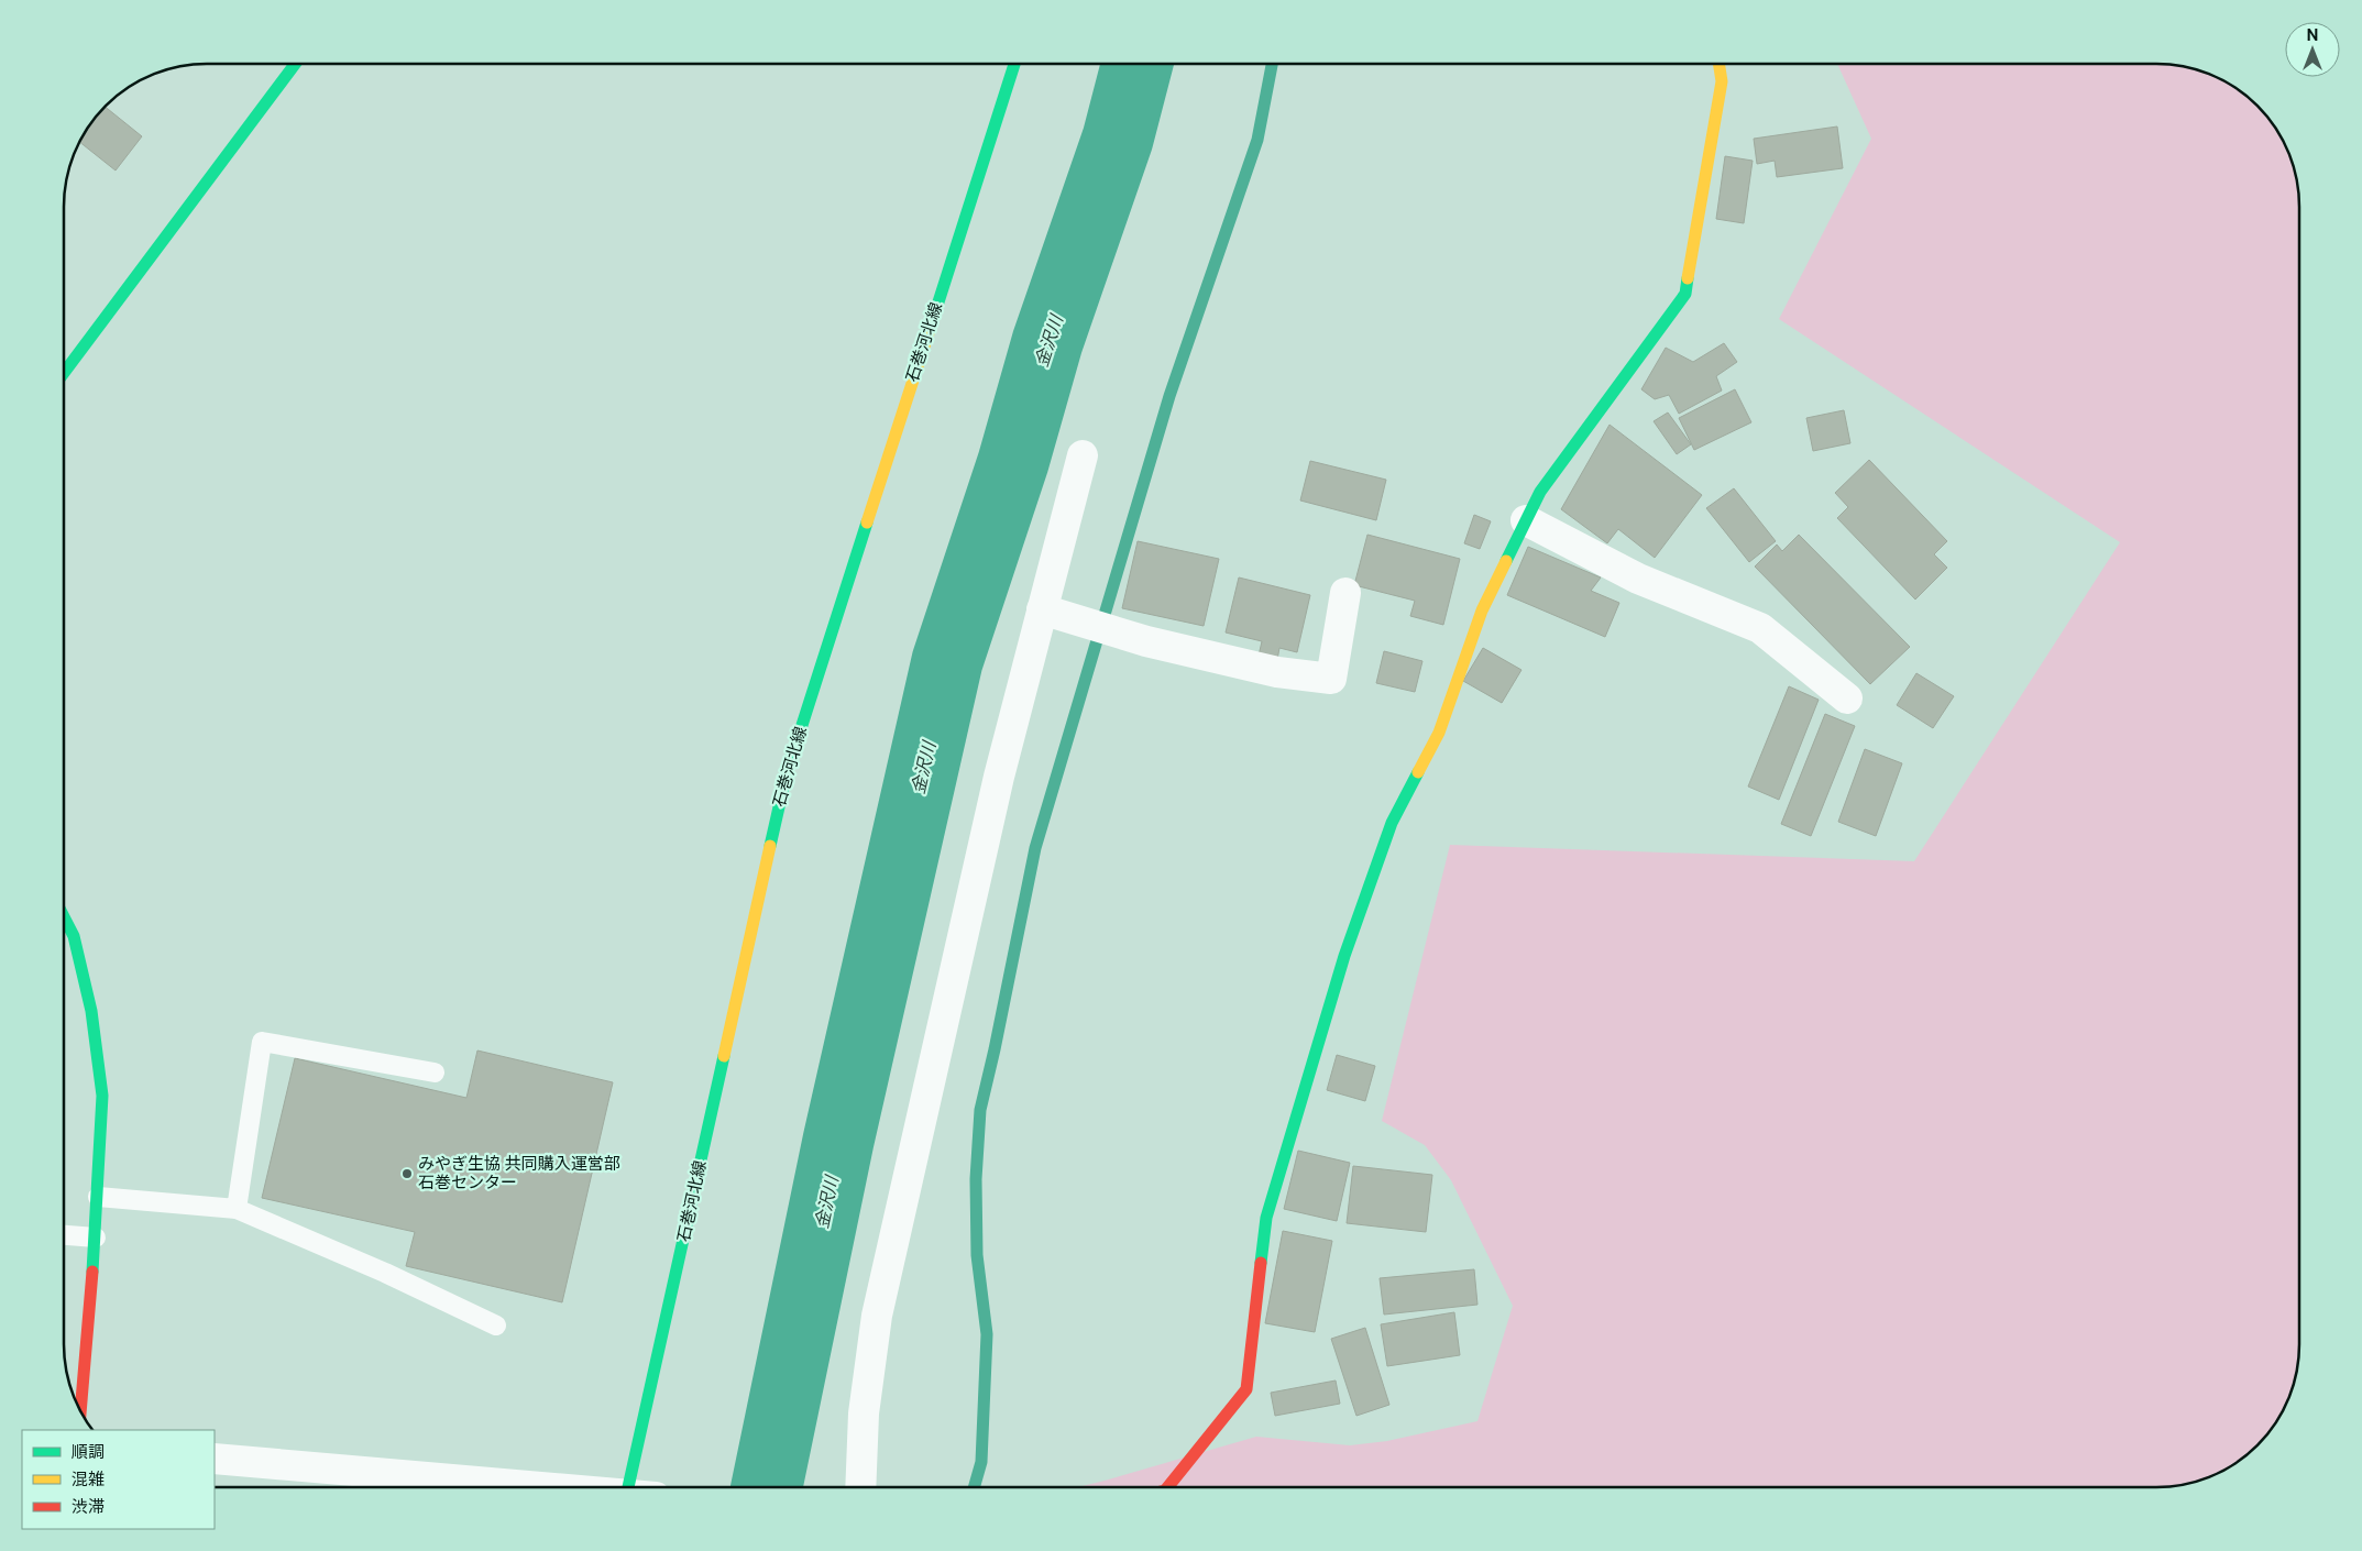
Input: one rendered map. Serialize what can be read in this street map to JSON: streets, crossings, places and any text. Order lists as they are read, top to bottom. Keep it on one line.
{"streets":{"street":["石巻河北線"]},"water":["金沢川"],"places":["みやぎ生協 共同購入運営部 石巻センター"],"legend":["順調","混雑","渋滞"],"north":"top"}
